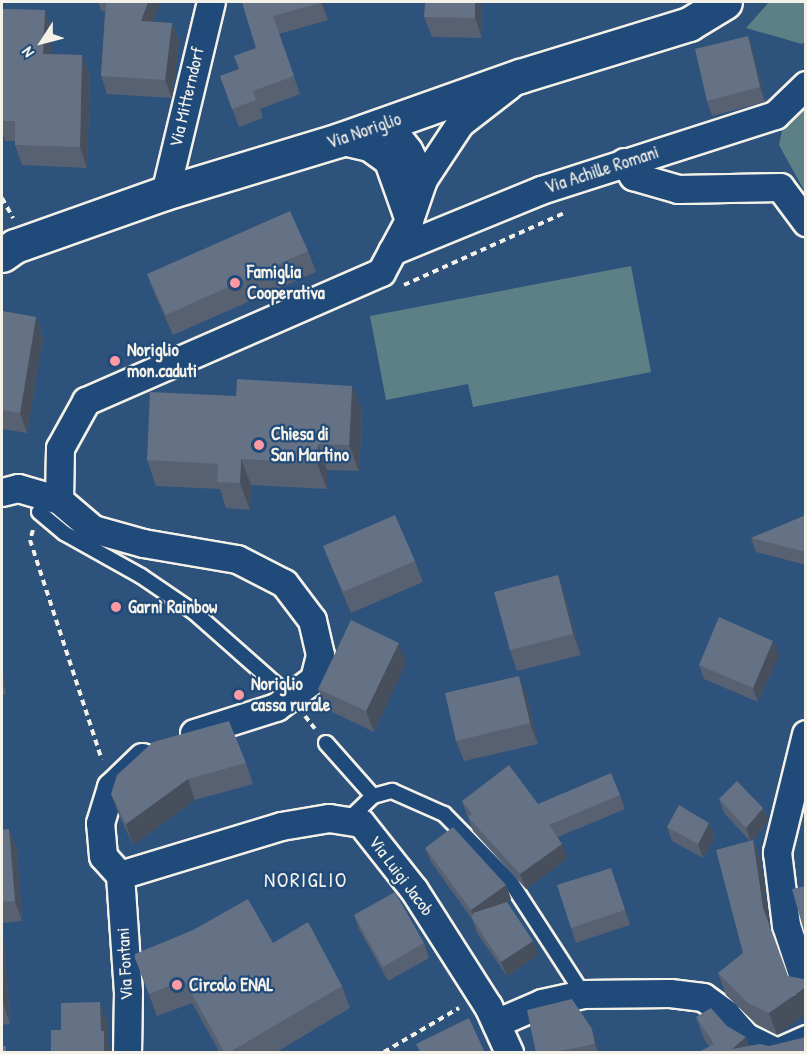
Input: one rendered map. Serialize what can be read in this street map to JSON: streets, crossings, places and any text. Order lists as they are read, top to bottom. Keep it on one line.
{"streets":{"main road":["Via Noriglio"],"street":["Via Mitterndorf","Via Achille Romani","Via Luigi Jacob","Via Fontani"]},"crossings":[["Via Mitterndorf","Via Noriglio"],["Via Luigi Jacob","Via Fontani"]],"districts":["NORIGLIO"],"places":["Famiglia Cooperativa","Noriglio mon.caduti","Chiesa di San Martino","Garnì Rainbow","Noriglio cassa rurale","Circolo ENAL"],"north":"bottom left"}
